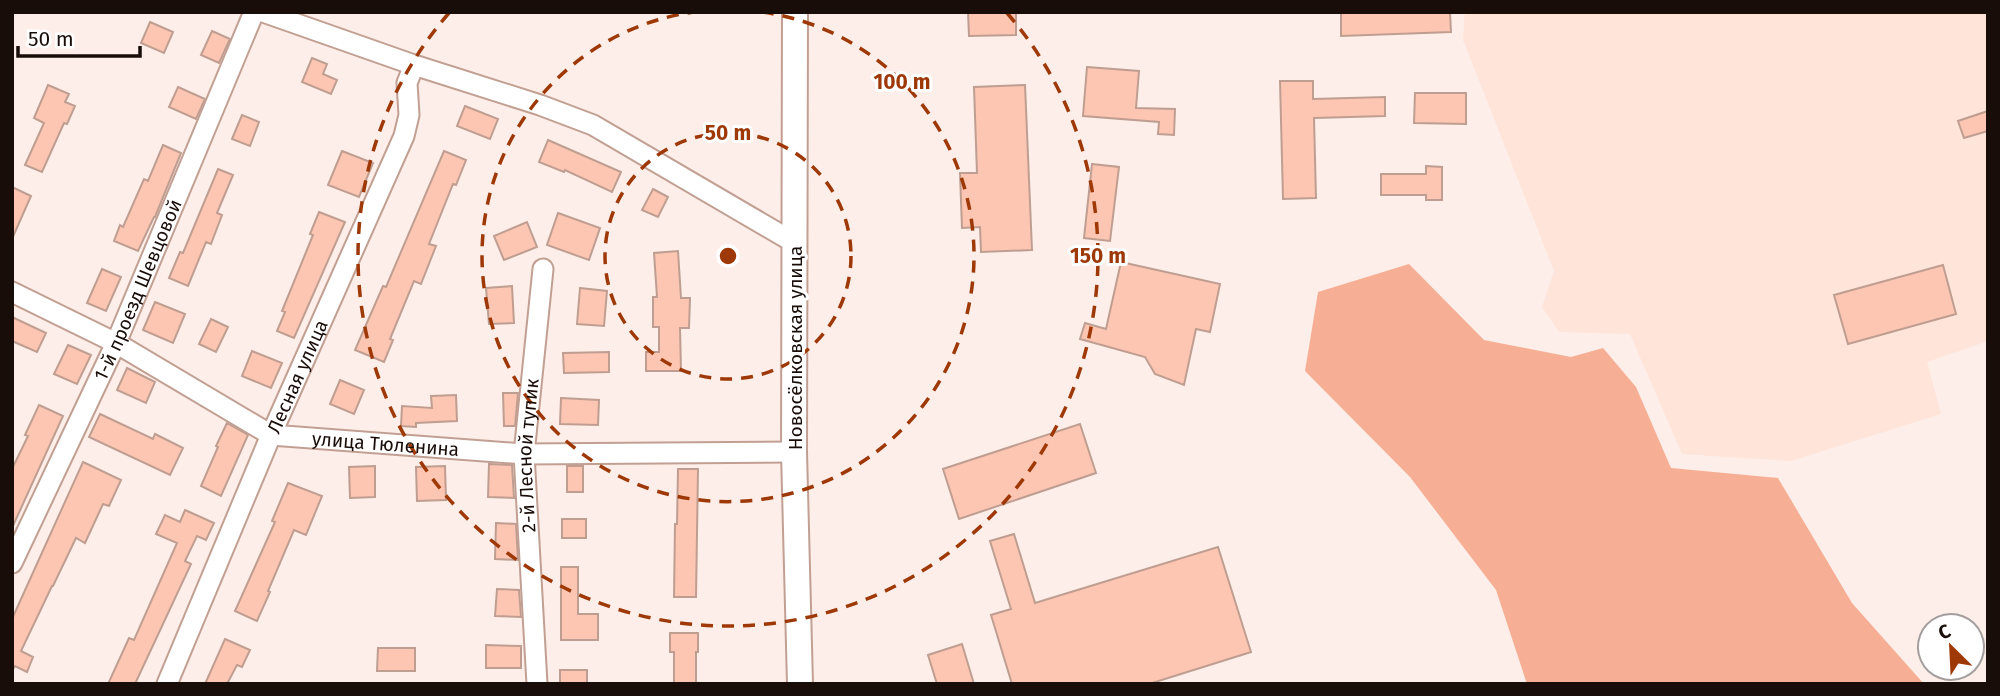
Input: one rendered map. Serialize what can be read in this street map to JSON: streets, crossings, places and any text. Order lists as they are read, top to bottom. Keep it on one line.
{"streets":{"main road":["Новосёлковская улица"],"street":["1-й проезд Шевцовой","Лесная улица","улица Тюленина","2-й Лесной тупик"]},"crossings":[["1-й проезд Шевцовой","улица Тюленина"],["Новосёлковская улица","улица Тюленина"],["Лесная улица","улица Тюленина"],["улица Тюленина","2-й Лесной тупик"]],"scale_bar":"50 m","north":"top left","rings":["100 m","50 m","150 m"]}
